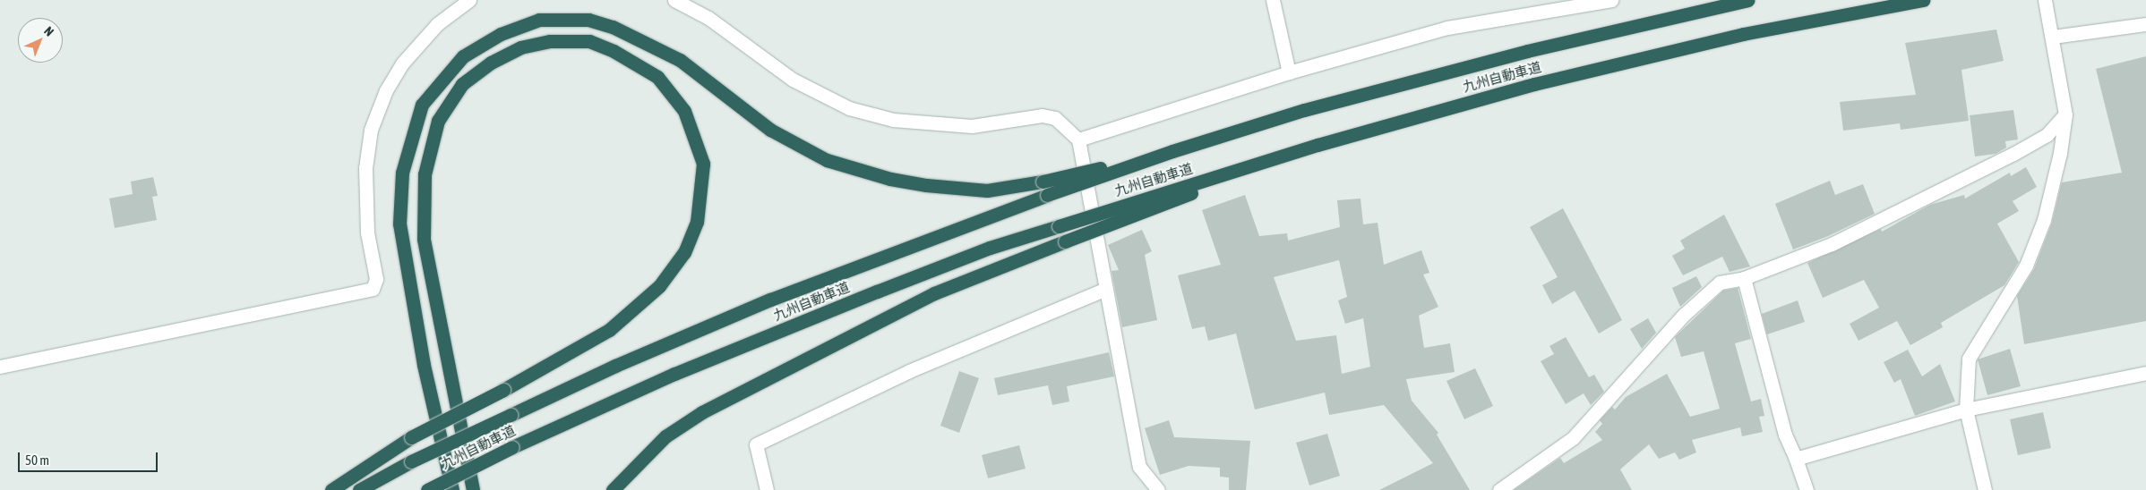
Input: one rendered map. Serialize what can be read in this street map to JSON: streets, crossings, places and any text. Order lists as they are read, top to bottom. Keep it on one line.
{"streets":{"highway":["九州自動車道"]},"scale_bar":"50 m","north":"top right"}
